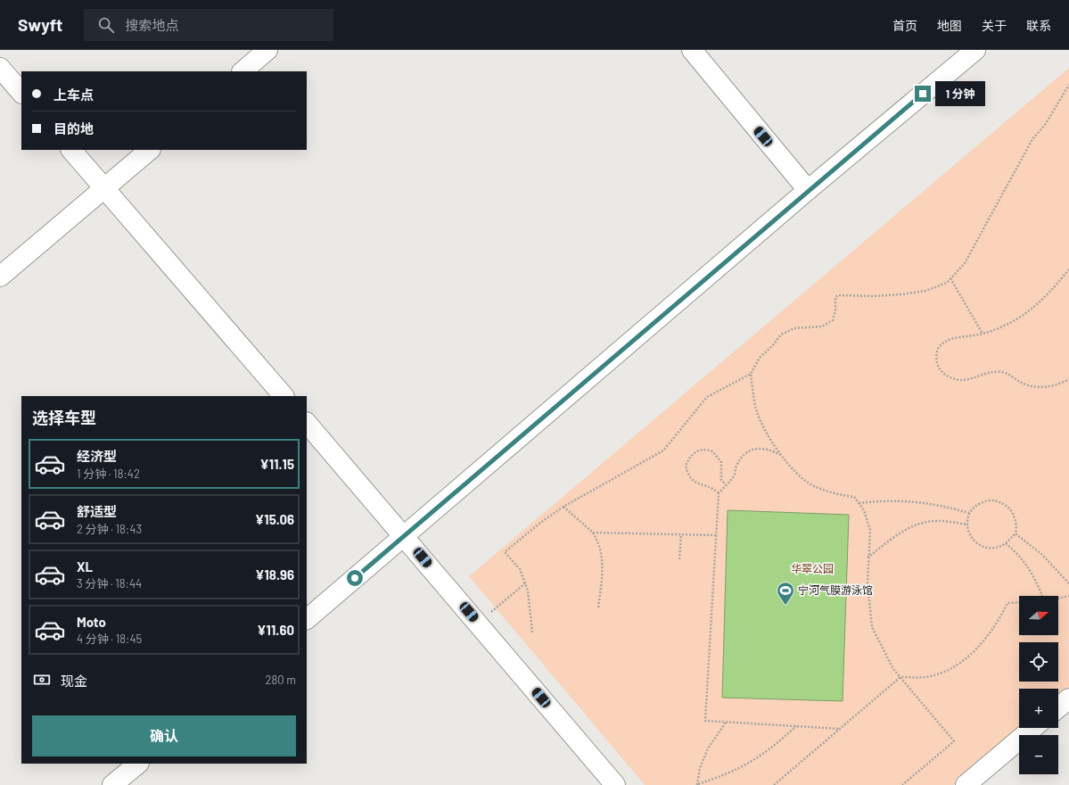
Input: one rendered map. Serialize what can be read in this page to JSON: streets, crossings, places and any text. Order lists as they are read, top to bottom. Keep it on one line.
{"parks":["华翠公园"],"places":{"sports":["宁河气膜游泳馆"]},"north":"right","page":{"header":"Swyft","search":"搜索地点","nav":["首页","地图","关于","联系"],"banner":["上车点","目的地"],"bubble":"1 分钟","heading":"选择车型","list":[{"name":"经济型","note":"1 分钟 · 18:42","value":"¥11.15"},{"name":"舒适型","note":"2 分钟 · 18:43","value":"¥15.06"},{"name":"XL","note":"3 分钟 · 18:44","value":"¥18.96"},{"name":"Moto","note":"4 分钟 · 18:45","value":"¥11.60"}],"map_buttons":["+","−"],"pay":["现金","280 m"],"buttons":"确认"}}
